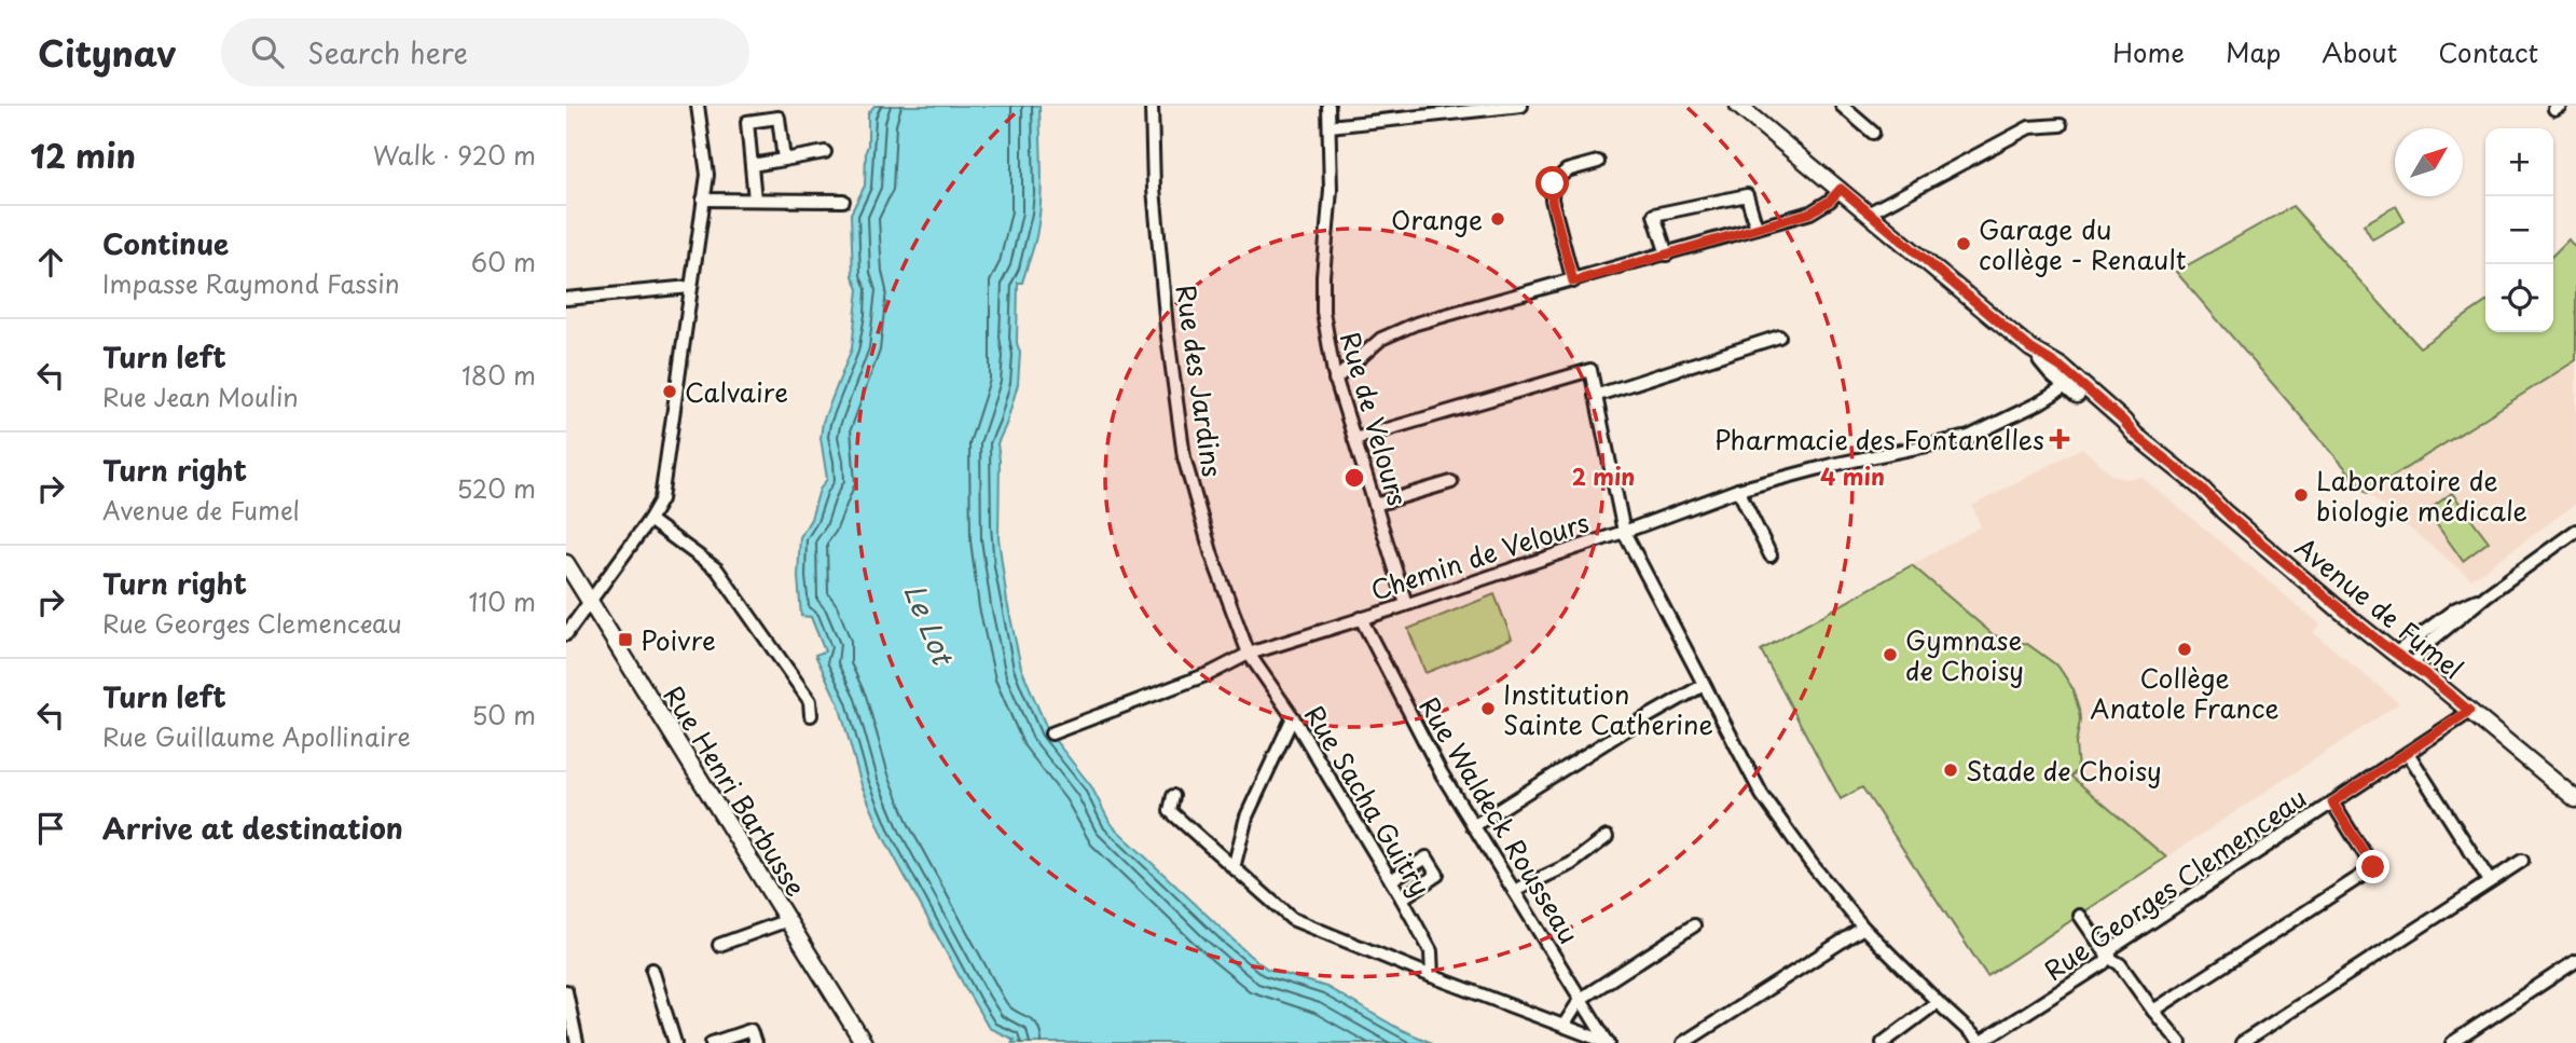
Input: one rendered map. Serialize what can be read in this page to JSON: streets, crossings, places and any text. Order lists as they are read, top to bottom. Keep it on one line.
{"streets":{"main road":["Avenue de Fumel","Rue Henri Barbusse"],"street":["Rue des Jardins","Rue de Velours","Chemin de Velours","Rue Sacha Guitry","Rue Waldeck Rousseau","Rue Georges Clemenceau"]},"crossings":[["Rue des Jardins","Chemin de Velours"],["Rue des Jardins","Rue Sacha Guitry"],["Rue de Velours","Chemin de Velours"],["Chemin de Velours","Avenue de Fumel"],["Chemin de Velours","Rue Sacha Guitry"],["Chemin de Velours","Rue Waldeck Rousseau"],["Avenue de Fumel","Rue Georges Clemenceau"]],"water":["Le Lot"],"places":{"other":["Orange","Garage du collège - Renault","Calvaire","Laboratoire de biologie médicale","Collège Anatole France","Gymnase de Choisy","Institution Sainte Catherine","Stade de Choisy"],"health":["Pharmacie des Fontanelles"],"transit":["Poivre"]},"north":"top right","page":{"header":"Citynav","search":"Search here","nav":["Home","Map","About","Contact"],"heading":["12 min","Walk · 920 m"],"map_buttons":["+","−"],"list":[["Continue","Impasse Raymond Fassin","60 m"],["Turn left","Rue Jean Moulin","180 m"],["Turn right","Avenue de Fumel","520 m"],["Turn right","Rue Georges Clemenceau","110 m"],["Turn left","Rue Guillaume Apollinaire","50 m"],"Arrive at destination"]},"rings":["2 min","4 min"]}
